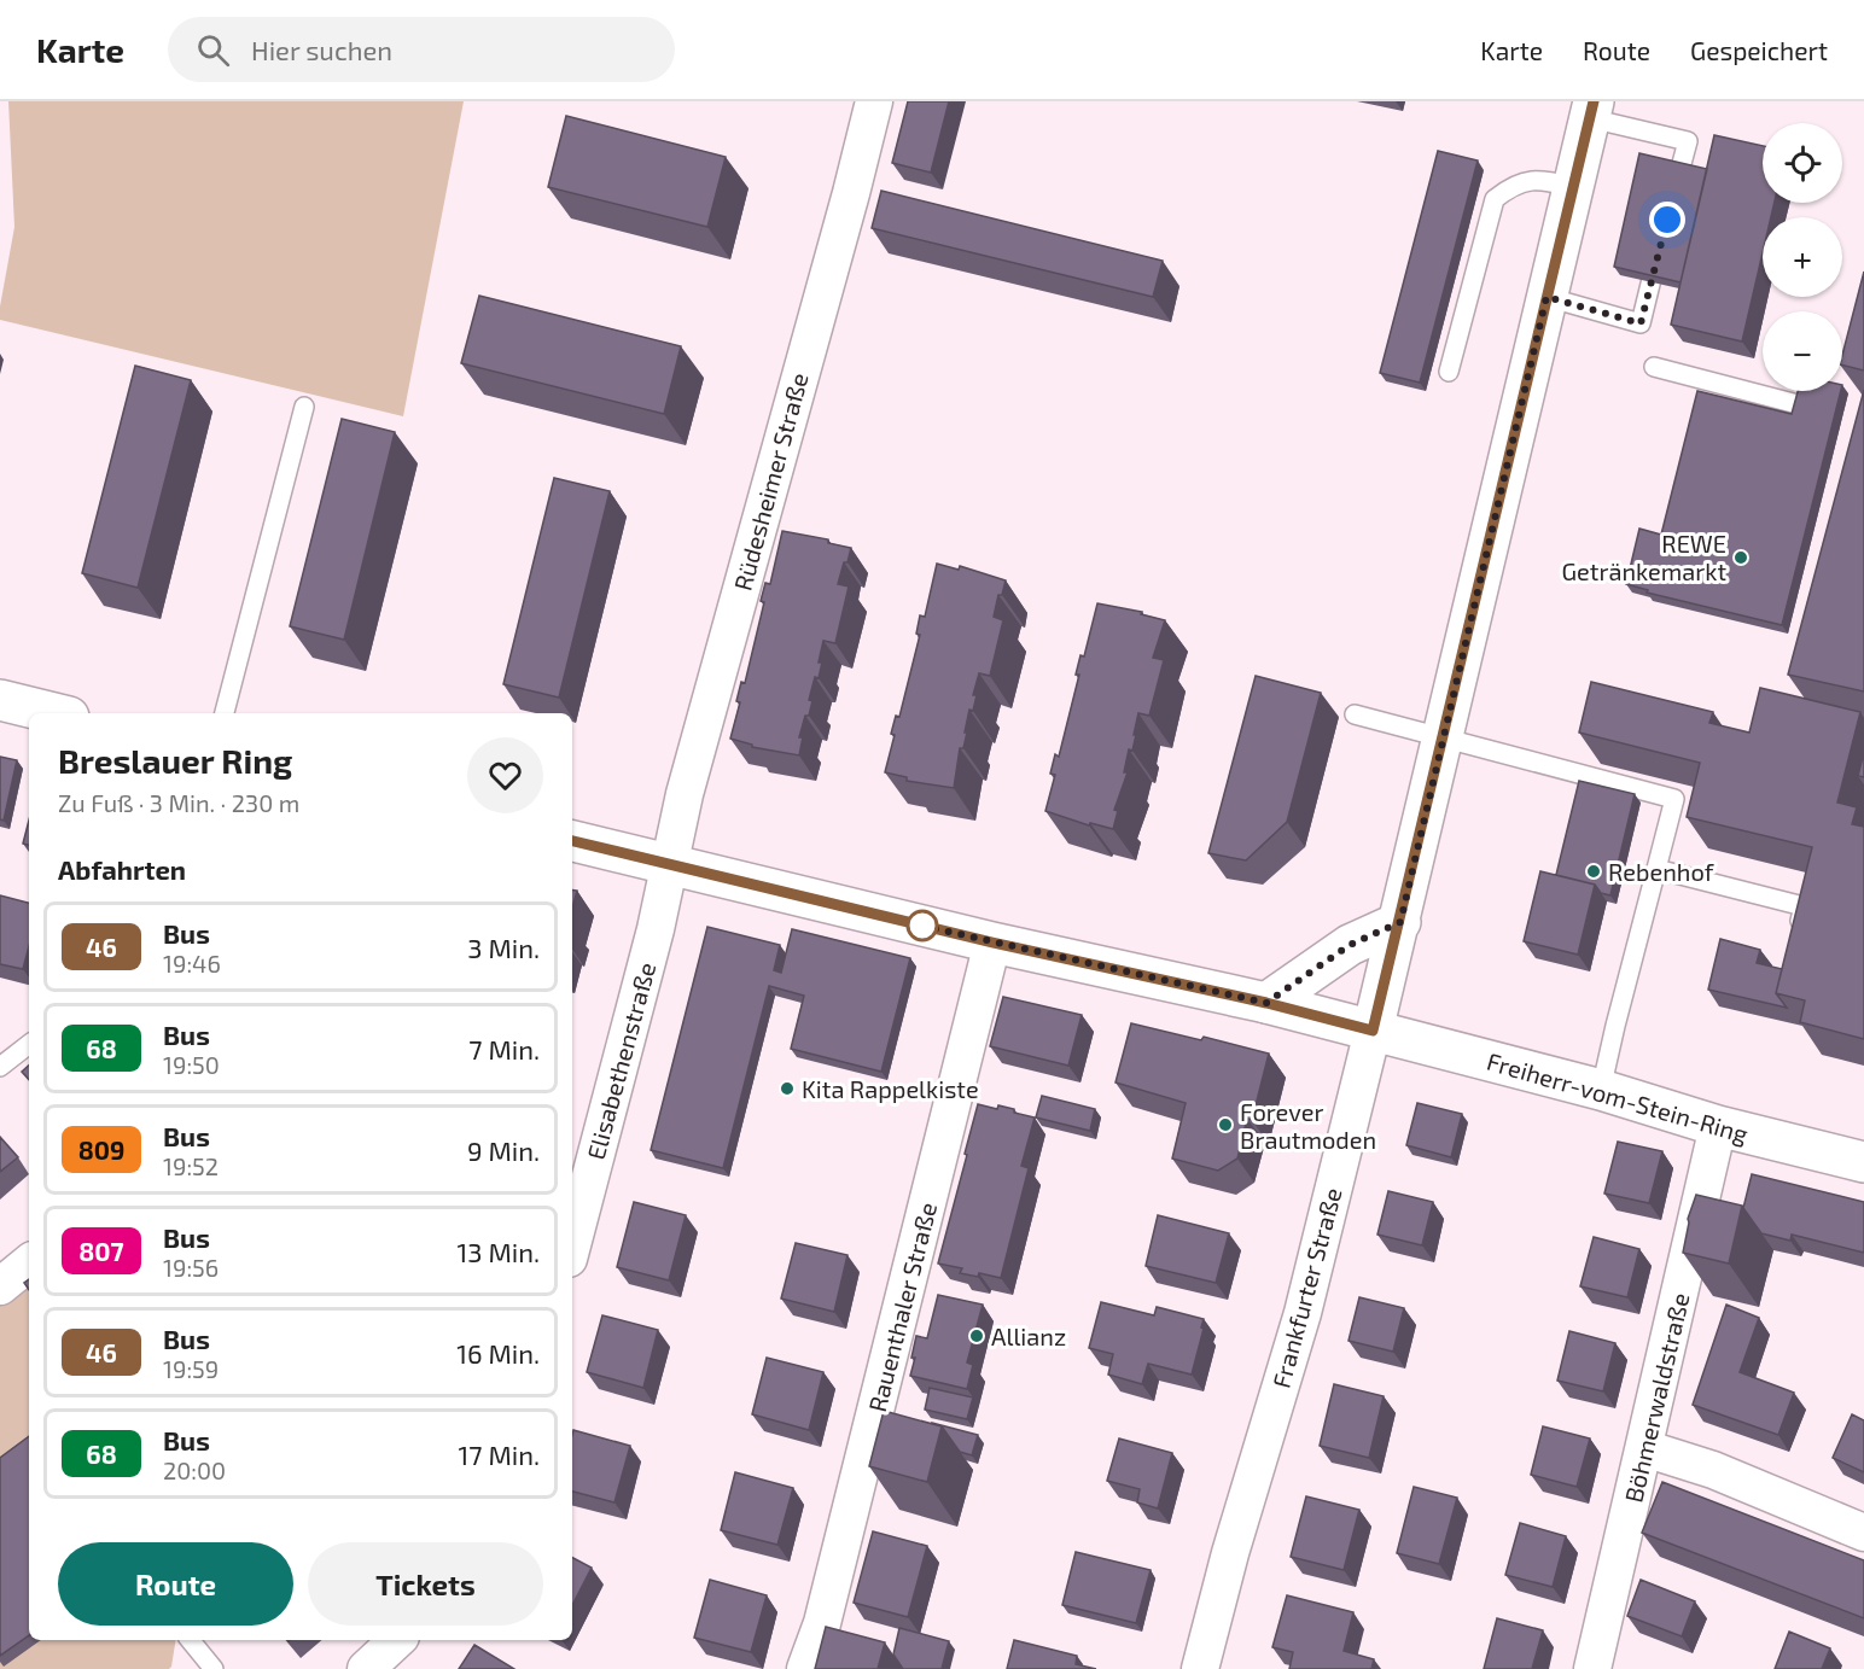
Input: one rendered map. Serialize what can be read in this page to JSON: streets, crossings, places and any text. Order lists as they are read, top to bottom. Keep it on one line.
{"streets":{"main road":["Freiherr-vom-Stein-Ring","Frankfurter Straße"],"street":["Rüdesheimer Straße","Elisabethenstraße","Rauenthaler Straße","Böhmerwaldstraße"]},"crossings":[["Rüdesheimer Straße","Elisabethenstraße"],["Rüdesheimer Straße","Freiherr-vom-Stein-Ring"],["Elisabethenstraße","Freiherr-vom-Stein-Ring"],["Freiherr-vom-Stein-Ring","Frankfurter Straße"],["Freiherr-vom-Stein-Ring","Rauenthaler Straße"],["Freiherr-vom-Stein-Ring","Böhmerwaldstraße"]],"places":["REWE Getränkemarkt","Rebenhof","Kita Rappelkiste","Forever Brautmoden","Allianz"],"lines":["bus line 46"],"page":{"header":"Karte","search":"Hier suchen","nav":["Karte","Route","Gespeichert"],"map_buttons":["+","−"],"heading":[["Breslauer Ring","Zu Fuß · 3 Min. · 230 m"],"Abfahrten"],"list":[{"mark":"46","name":"Bus","note":"19:46","value":"3 Min."},{"mark":"68","name":"Bus","note":"19:50","value":"7 Min."},{"mark":"809","name":"Bus","note":"19:52","value":"9 Min."},{"mark":"807","name":"Bus","note":"19:56","value":"13 Min."},{"mark":"46","name":"Bus","note":"19:59","value":"16 Min."},{"mark":"68","name":"Bus","note":"20:00","value":"17 Min."}],"buttons":["Route","Tickets"]}}
